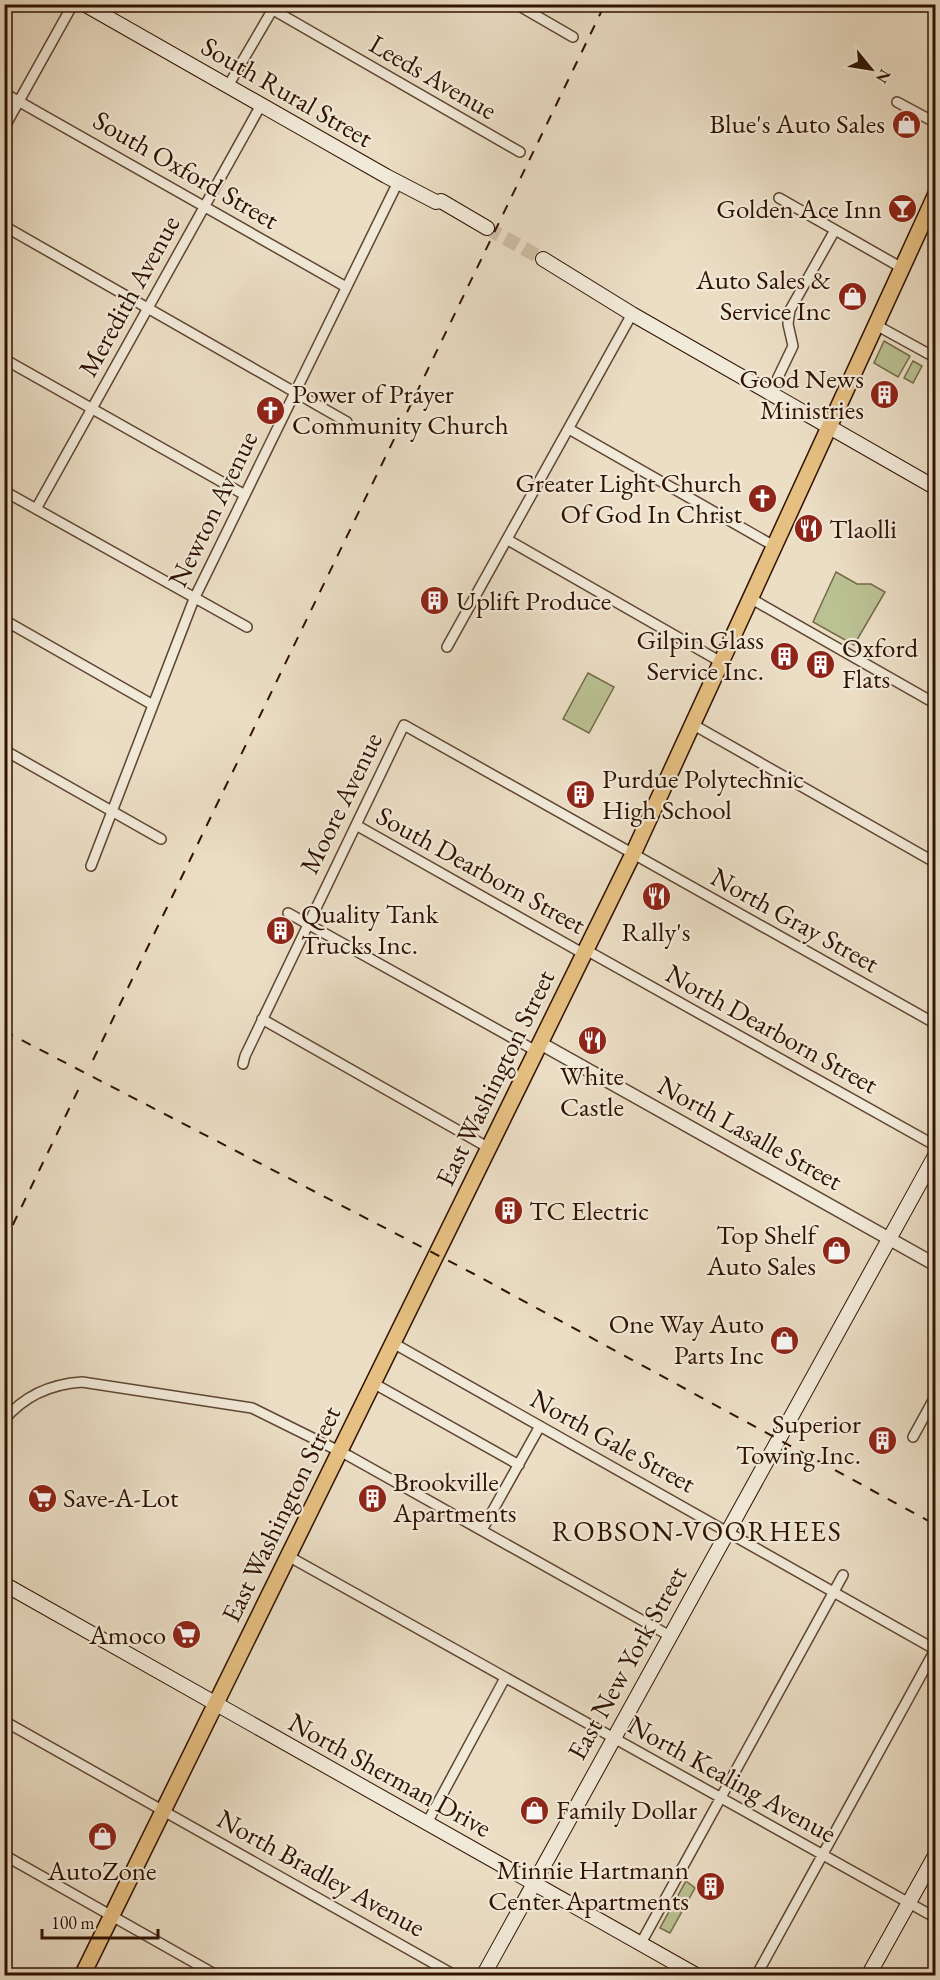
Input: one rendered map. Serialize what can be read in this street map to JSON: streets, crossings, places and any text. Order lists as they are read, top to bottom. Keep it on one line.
{"streets":{"main road":["South Rural Street","East Washington Street","East New York Street","North Sherman Drive"],"street":["Leeds Avenue","South Oxford Street","Meredith Avenue","Newton Avenue","Moore Avenue","South Dearborn Street","North Gray Street","North Dearborn Street","North Lasalle Street","North Gale Street","North Kealing Avenue","North Bradley Avenue"]},"crossings":[["South Rural Street","Meredith Avenue"],["South Rural Street","Newton Avenue"],["South Oxford Street","Meredith Avenue"],["South Oxford Street","Newton Avenue"],["Moore Avenue","South Dearborn Street"],["Moore Avenue","North Gray Street"],["South Dearborn Street","North Dearborn Street"],["South Dearborn Street","East Washington Street"],["North Gray Street","East Washington Street"],["North Dearborn Street","East Washington Street"],["East Washington Street","North Lasalle Street"],["East Washington Street","North Gale Street"],["East Washington Street","North Sherman Drive"],["East Washington Street","North Kealing Avenue"],["East Washington Street","North Bradley Avenue"],["North Lasalle Street","East New York Street"],["North Gale Street","East New York Street"],["East New York Street","North Sherman Drive"],["East New York Street","North Kealing Avenue"]],"districts":["ROBSON-VOORHEES"],"places":{"shop":["Blue's Auto Sales","Auto Sales & Service Inc","Top Shelf Auto Sales","One Way Auto Parts Inc","Family Dollar","AutoZone"],"bar":["Golden Ace Inn"],"building":["Good News Ministries","Uplift Produce","Gilpin Glass Service Inc.","Oxford Flats","Purdue Polytechnic High School","Quality Tank Trucks Inc.","TC Electric","Superior Towing Inc.","Brookville Apartments","Minnie Hartmann Center Apartments"],"church":["Power of Prayer Community Church","Greater Light Church Of God In Christ"],"restaurant":["Tlaolli","Rally's","White Castle"],"supermarket":["Save-A-Lot","Amoco"]},"scale_bar":"100 m","north":"bottom right"}
